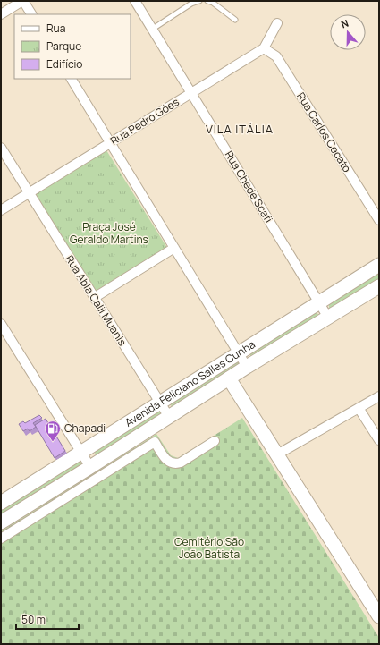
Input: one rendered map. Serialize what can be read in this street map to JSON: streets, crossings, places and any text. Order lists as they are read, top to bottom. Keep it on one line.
{"streets":{"main road":["Avenida Feliciano Salles Cunha"],"street":["Rua Pedro Góes","Rua Carlos Cecato","Rua Chede Scafi","Rua Abla Calil Muanis"]},"crossings":[["Rua Pedro Góes","Rua Carlos Cecato"],["Rua Pedro Góes","Rua Chede Scafi"],["Rua Pedro Góes","Rua Abla Calil Muanis"],["Rua Chede Scafi","Avenida Feliciano Salles Cunha"],["Rua Abla Calil Muanis","Avenida Feliciano Salles Cunha"]],"districts":["VILA ITÁLIA"],"parks":["Praça José Geraldo Martins","Cemitério São João Batista"],"places":{"fuel station":["Chapadi"]},"legend":["Rua","Parque","Edifício"],"scale_bar":"50 m","north":"top"}
